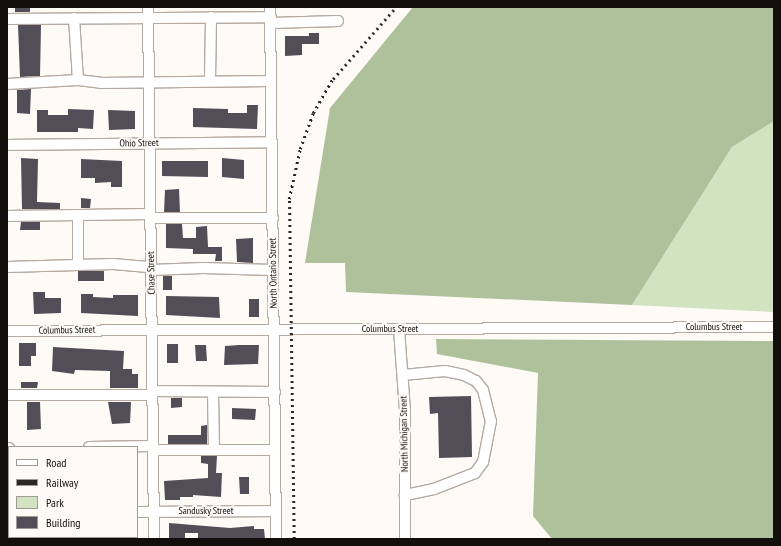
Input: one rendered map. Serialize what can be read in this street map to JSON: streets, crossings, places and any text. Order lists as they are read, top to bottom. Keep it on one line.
{"streets":{"street":["Ohio Street","Chase Street","North Ontario Street","Columbus Street","North Michigan Street","Sandusky Street"]},"crossings":[["Ohio Street","Chase Street"],["Ohio Street","North Ontario Street"],["Chase Street","Columbus Street"],["Chase Street","Sandusky Street"],["North Ontario Street","Columbus Street"],["North Ontario Street","Sandusky Street"],["Columbus Street","North Michigan Street"]],"legend":["Road","Railway","Park","Building"]}
